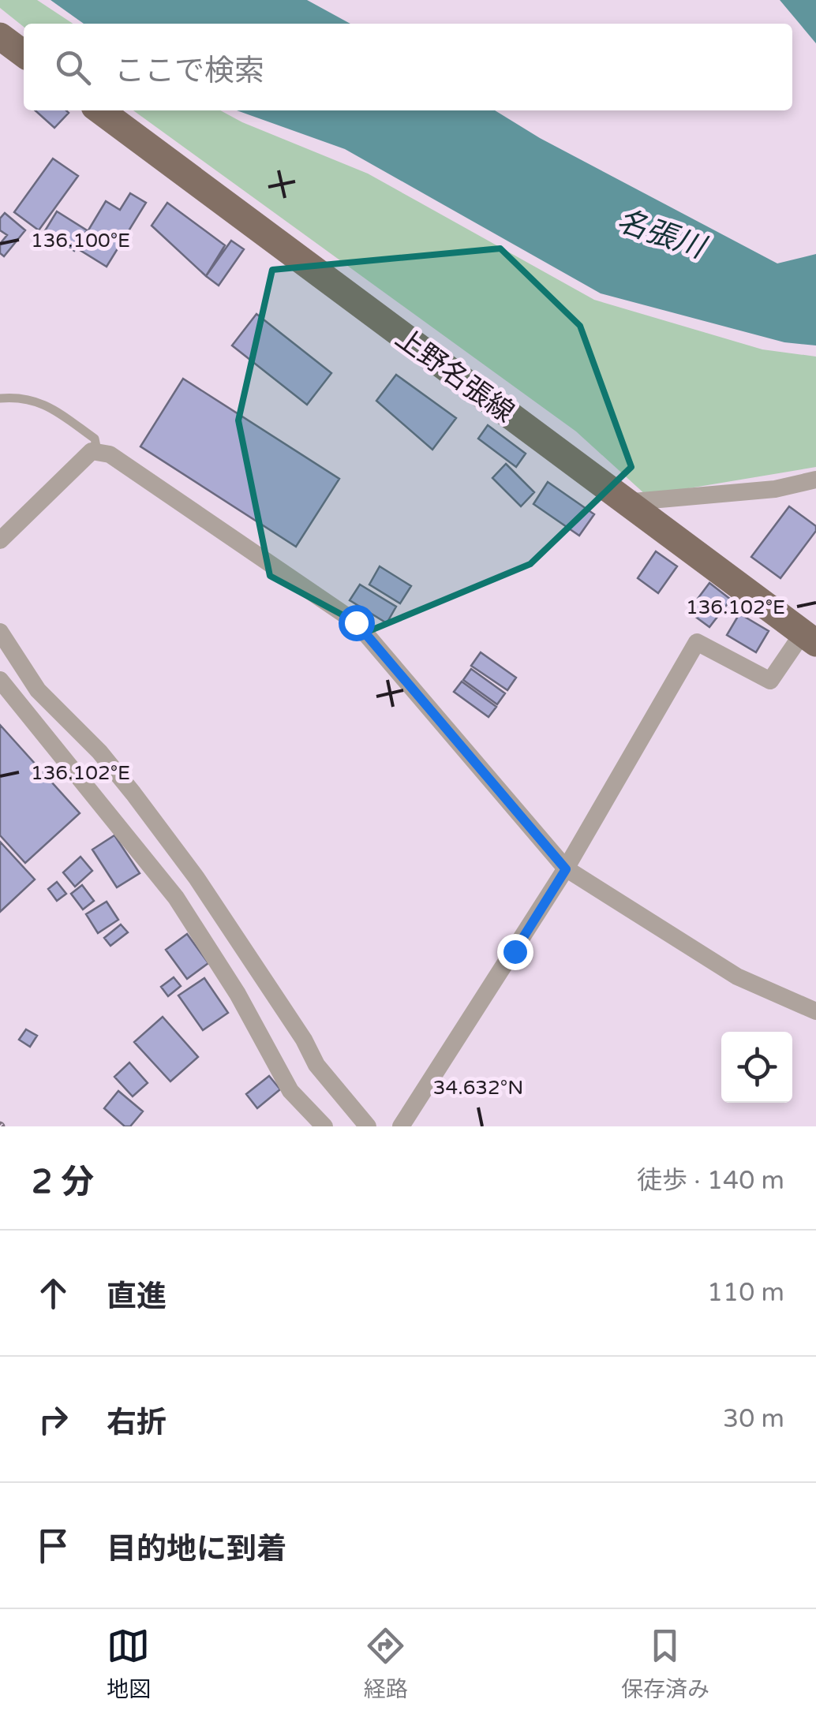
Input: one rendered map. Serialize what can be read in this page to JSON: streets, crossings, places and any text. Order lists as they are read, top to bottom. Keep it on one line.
{"streets":{"main road":["上野名張線"]},"water":["名張川"],"page":{"search":"ここで検索","heading":["2 分","徒歩 · 140 m"],"list":[["直進","110 m"],["右折","30 m"],"目的地に到着"],"nav":["地図","経路","保存済み"]},"coordinates":["136.100°E","136.102°E","34.632°N"]}
